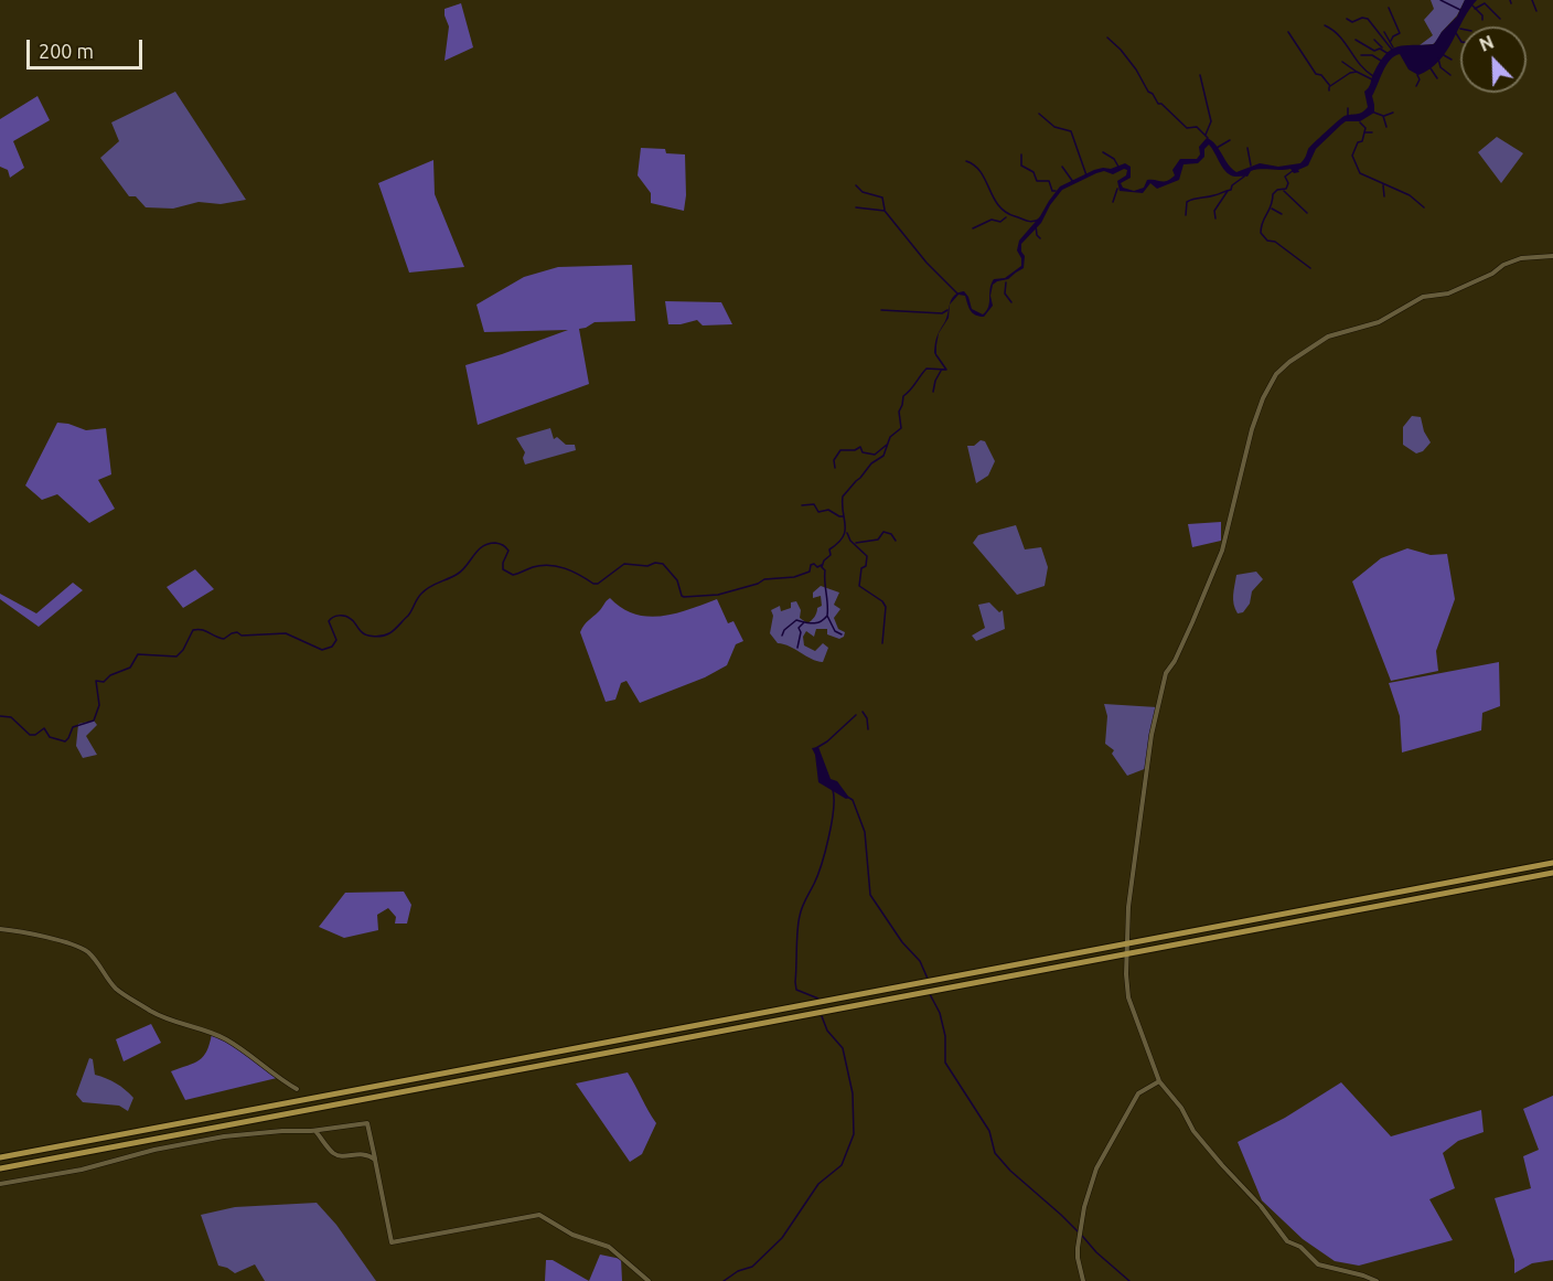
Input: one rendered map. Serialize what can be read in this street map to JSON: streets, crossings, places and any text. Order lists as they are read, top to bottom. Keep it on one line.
{"scale_bar":"200 m","north":"top left"}
